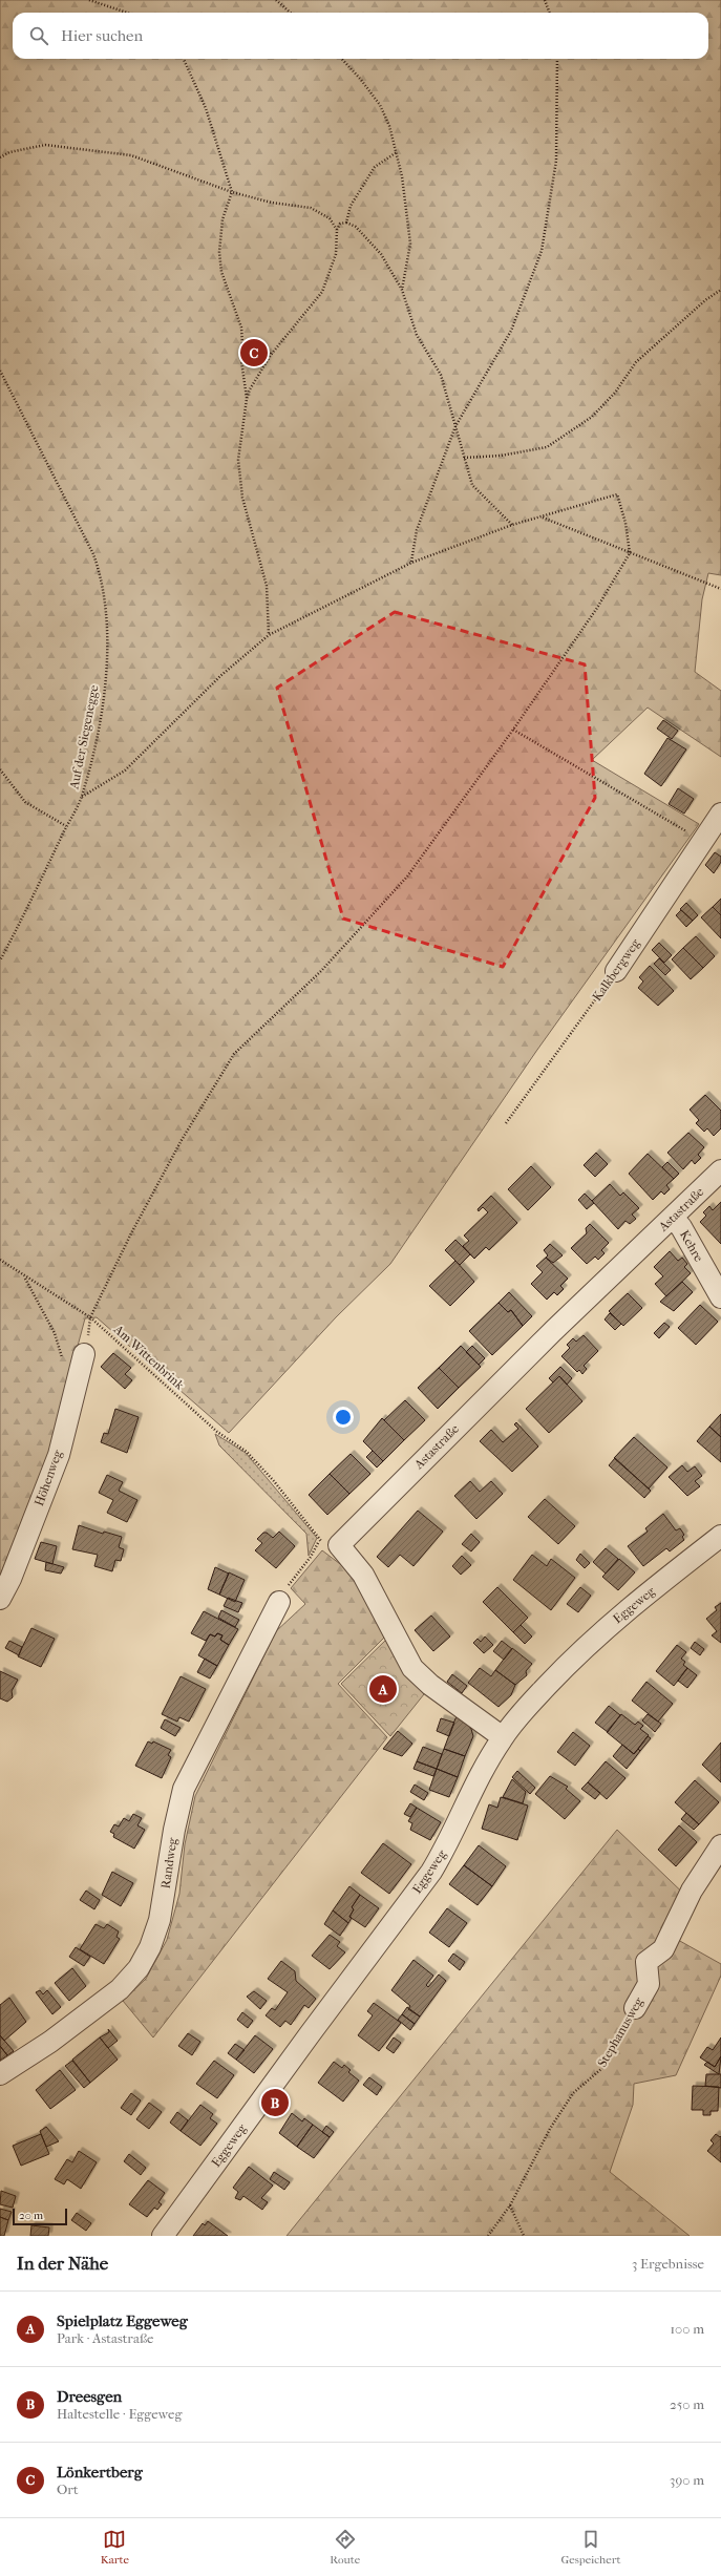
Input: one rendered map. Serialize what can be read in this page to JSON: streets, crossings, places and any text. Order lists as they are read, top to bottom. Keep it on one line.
{"streets":{"street":["Kalkbergweg","Astastraße","Kehre","Höhenweg","Eggeweg","Randweg","Stephanusweg"],"path":["Auf der Siegenegge","Am Wittenbrink"]},"crossings":[["Astastraße","Kehre"],["Astastraße","Eggeweg"],["Am Wittenbrink","Randweg"]],"scale_bar":"20 m","page":{"search":"Hier suchen","pins":["C","A","B"],"scale":"20 m","heading":["In der Nähe","3 Ergebnisse"],"list":[{"mark":"A","name":"Spielplatz Eggeweg","note":"Park · Astastraße","value":"100 m"},{"mark":"B","name":"Dreesgen","note":"Haltestelle · Eggeweg","value":"250 m"},{"mark":"C","name":"Lönkertberg","note":"Ort","value":"390 m"}],"nav":["Karte","Route","Gespeichert"]}}
